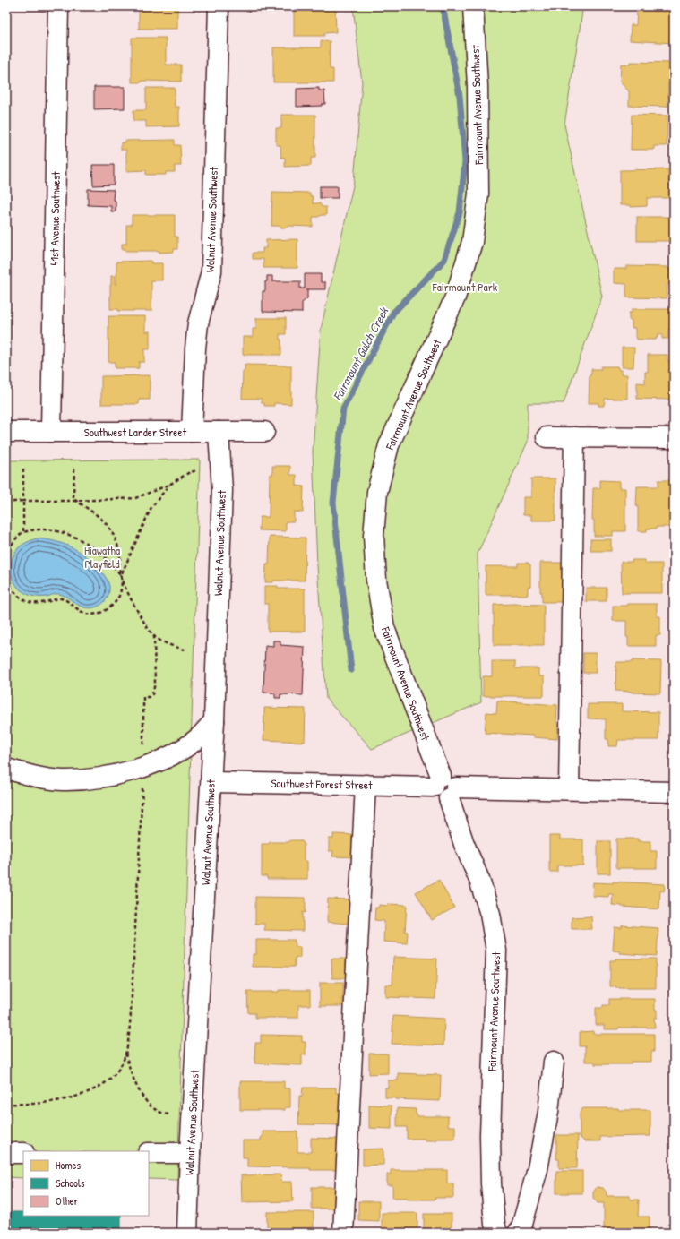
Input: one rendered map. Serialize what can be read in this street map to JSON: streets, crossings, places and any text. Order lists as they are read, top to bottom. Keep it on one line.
{"streets":{"street":["Fairmount Avenue Southwest","41st Avenue Southwest","Walnut Avenue Southwest","Southwest Lander Street","Southwest Forest Street"]},"crossings":[["Fairmount Avenue Southwest","Southwest Forest Street"],["41st Avenue Southwest","Southwest Lander Street"],["Walnut Avenue Southwest","Southwest Lander Street"],["Walnut Avenue Southwest","Southwest Forest Street"]],"water":["Fairmount Gulch Creek"],"parks":["Fairmount Park","Hiawatha Playfield"],"legend":["Homes","Schools","Other"]}
